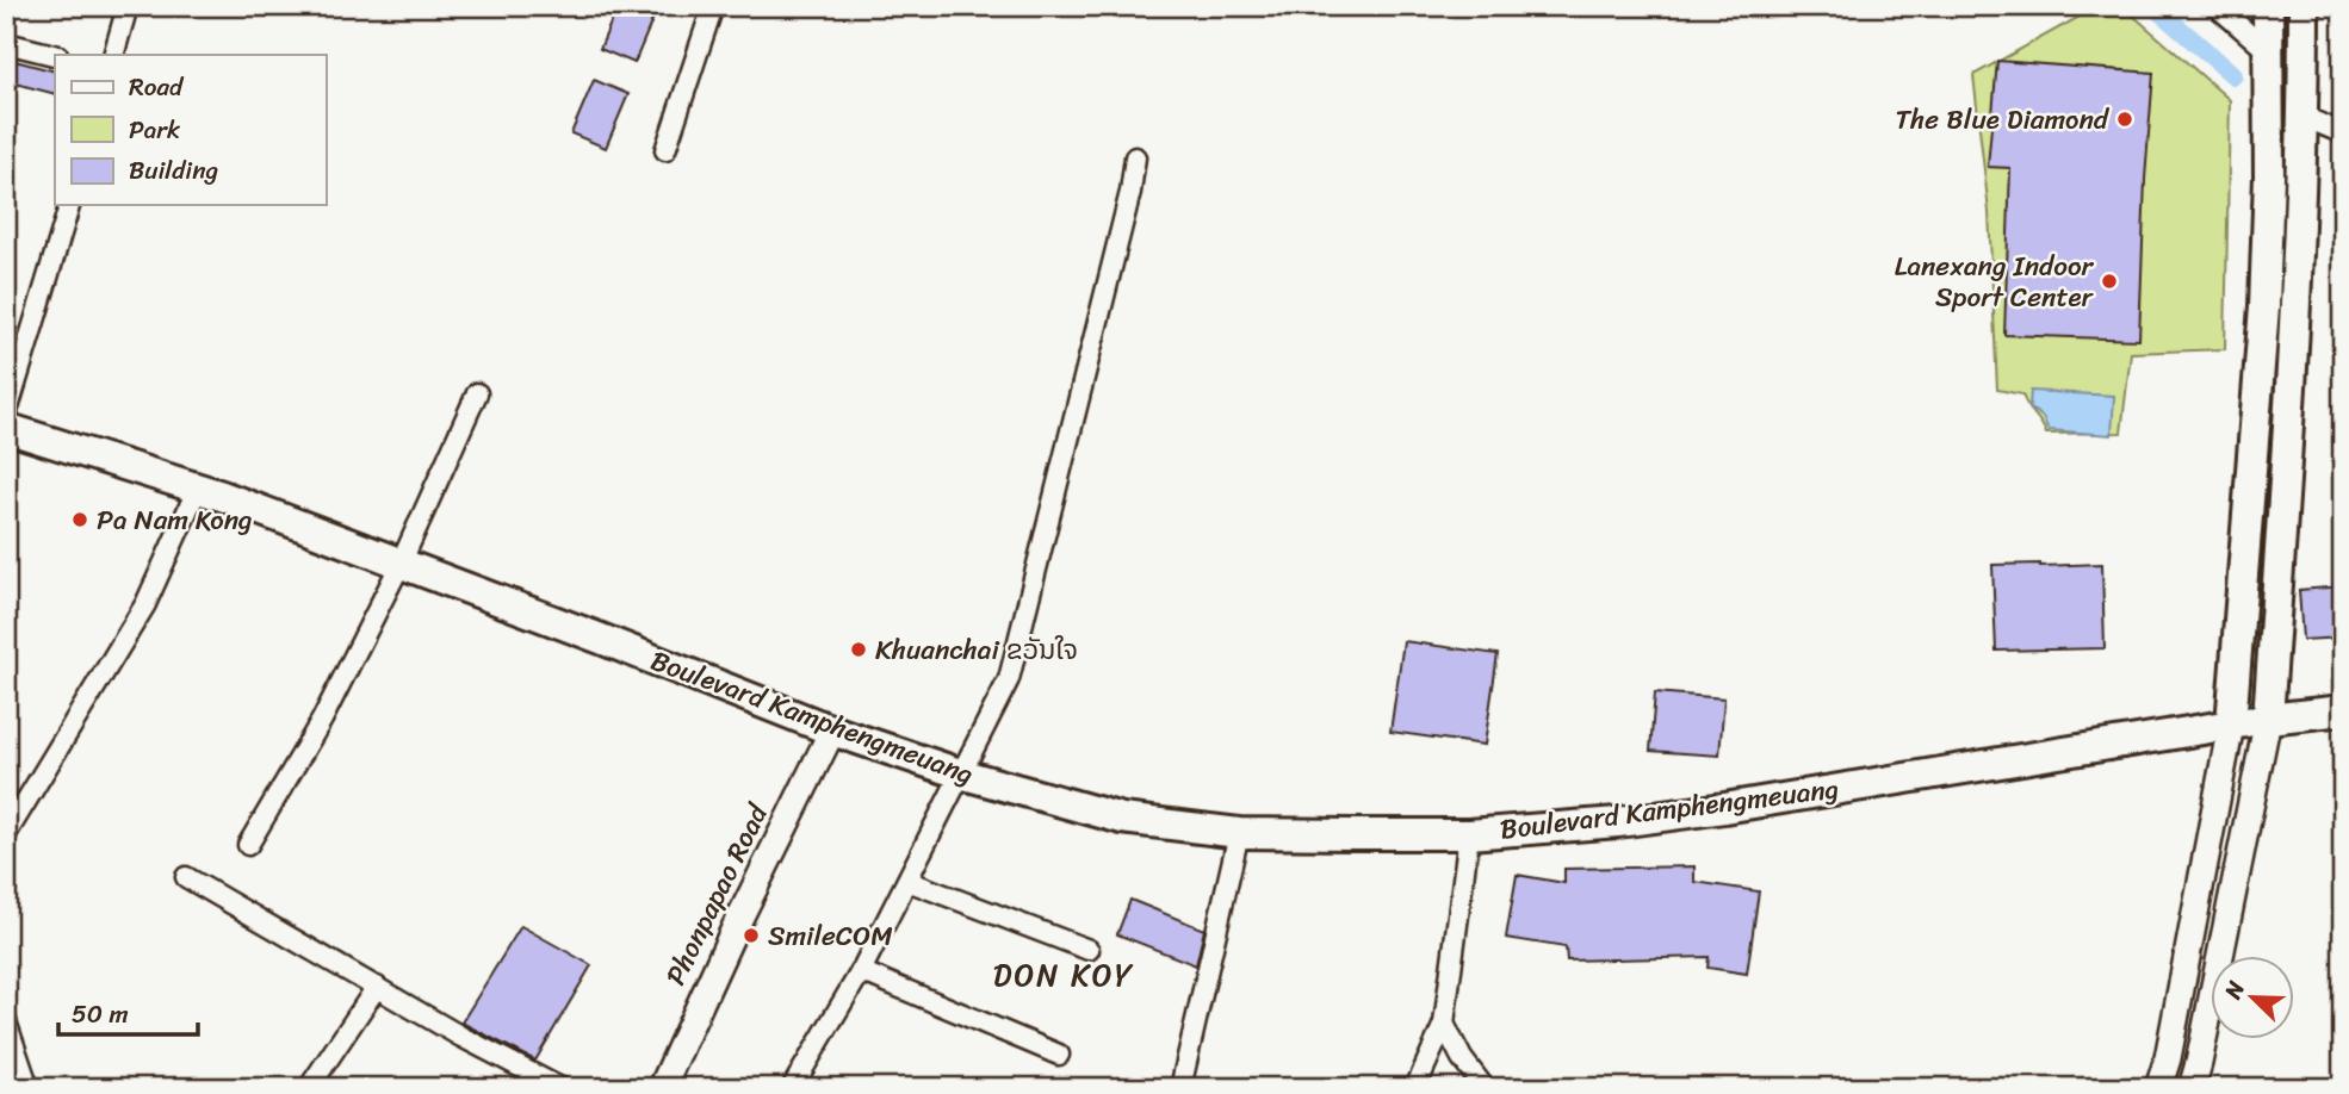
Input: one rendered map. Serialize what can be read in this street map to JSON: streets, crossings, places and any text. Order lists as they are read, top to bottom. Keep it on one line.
{"streets":{"main road":["Boulevard Kamphengmeuang"],"street":["Phonpapao Road"]},"crossings":[["Boulevard Kamphengmeuang","Phonpapao Road"]],"districts":["DON KOY"],"places":["The Blue Diamond","Lanexang Indoor Sport Center","Pa Nam Kong","Khuanchai ຂວັນໃຈ","SmileCOM"],"legend":["Road","Park","Building"],"scale_bar":"50 m","north":"top left"}
